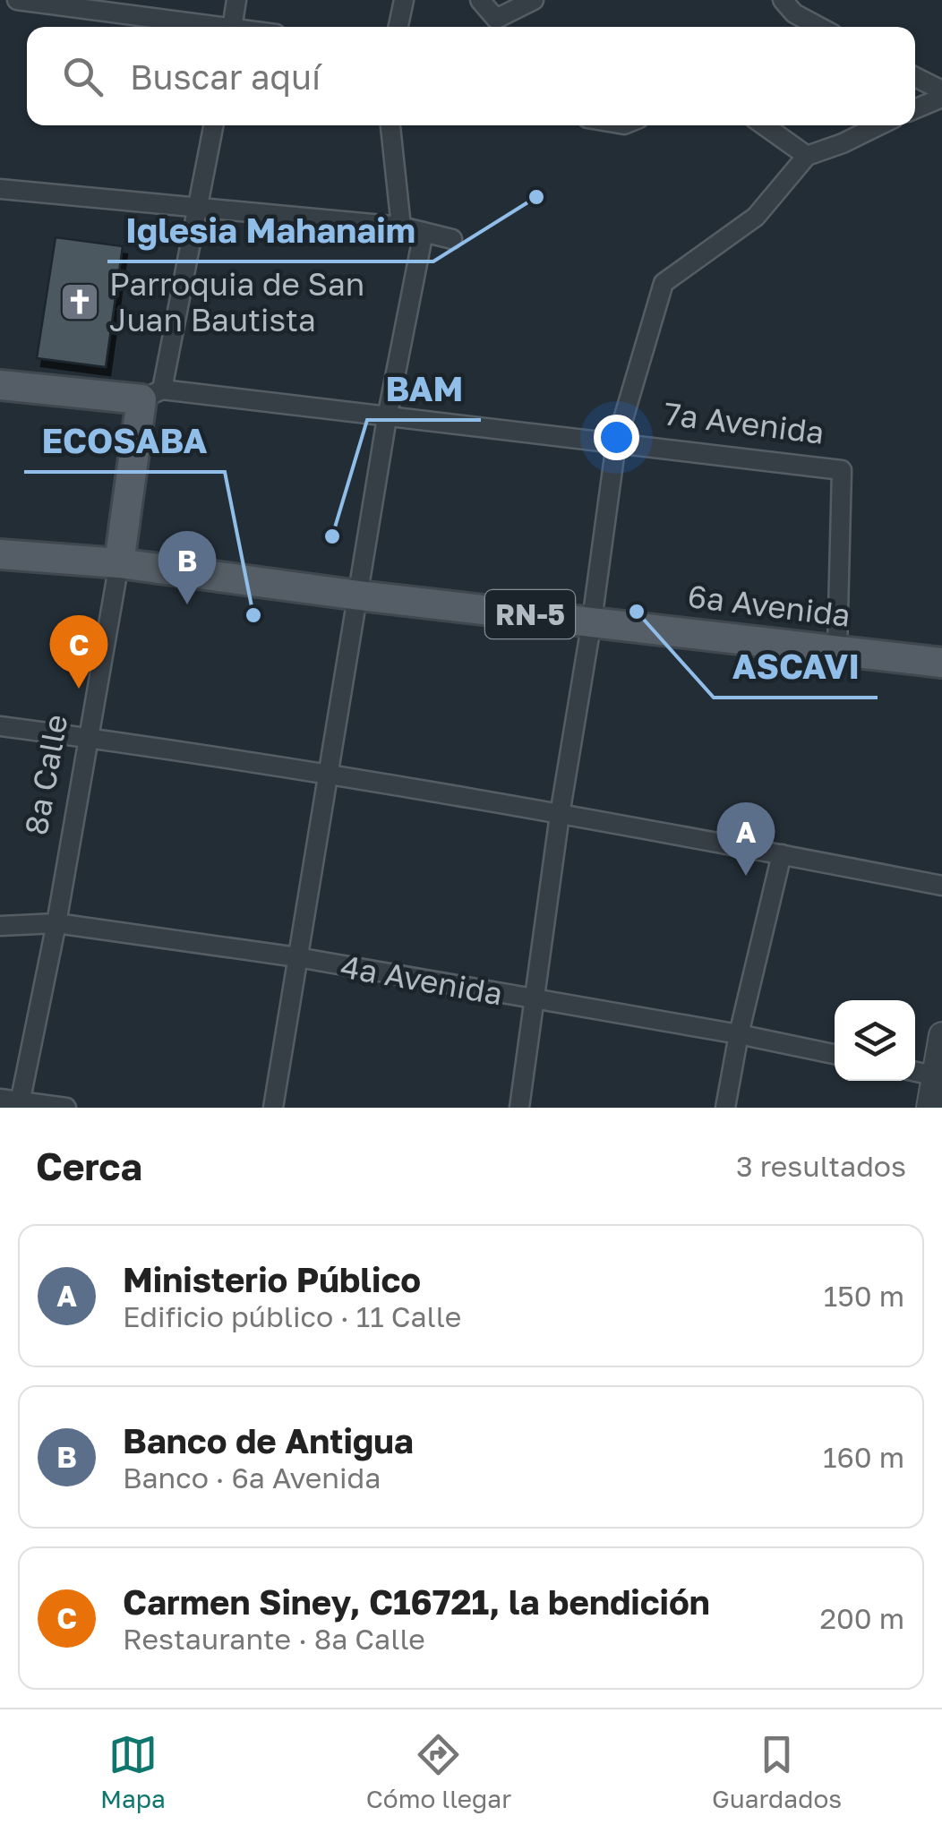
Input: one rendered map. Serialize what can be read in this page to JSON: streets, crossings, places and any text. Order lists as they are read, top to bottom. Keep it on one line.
{"streets":{"main road":["7a Avenida","6a Avenida","RN-5","8a Calle"],"street":["4a Avenida"]},"crossings":[["7a Avenida","6a Avenida"],["7a Avenida","8a Calle"],["6a Avenida","8a Calle"],["8a Calle","4a Avenida"]],"places":{"other":["Iglesia Mahanaim","BAM","ASCAVI","ECOSABA"],"church":["Parroquia de San Juan Bautista"]},"page":{"search":"Buscar aquí","pins":["B","C","A"],"heading":["Cerca","3 resultados"],"list":[{"mark":"A","name":"Ministerio Público","note":"Edificio público · 11 Calle","value":"150 m"},{"mark":"B","name":"Banco de Antigua","note":"Banco · 6a Avenida","value":"160 m"},{"mark":"C","name":"Carmen Siney, C16721, la bendición","note":"Restaurante · 8a Calle","value":"200 m"}],"nav":["Mapa","Cómo llegar","Guardados"]}}
